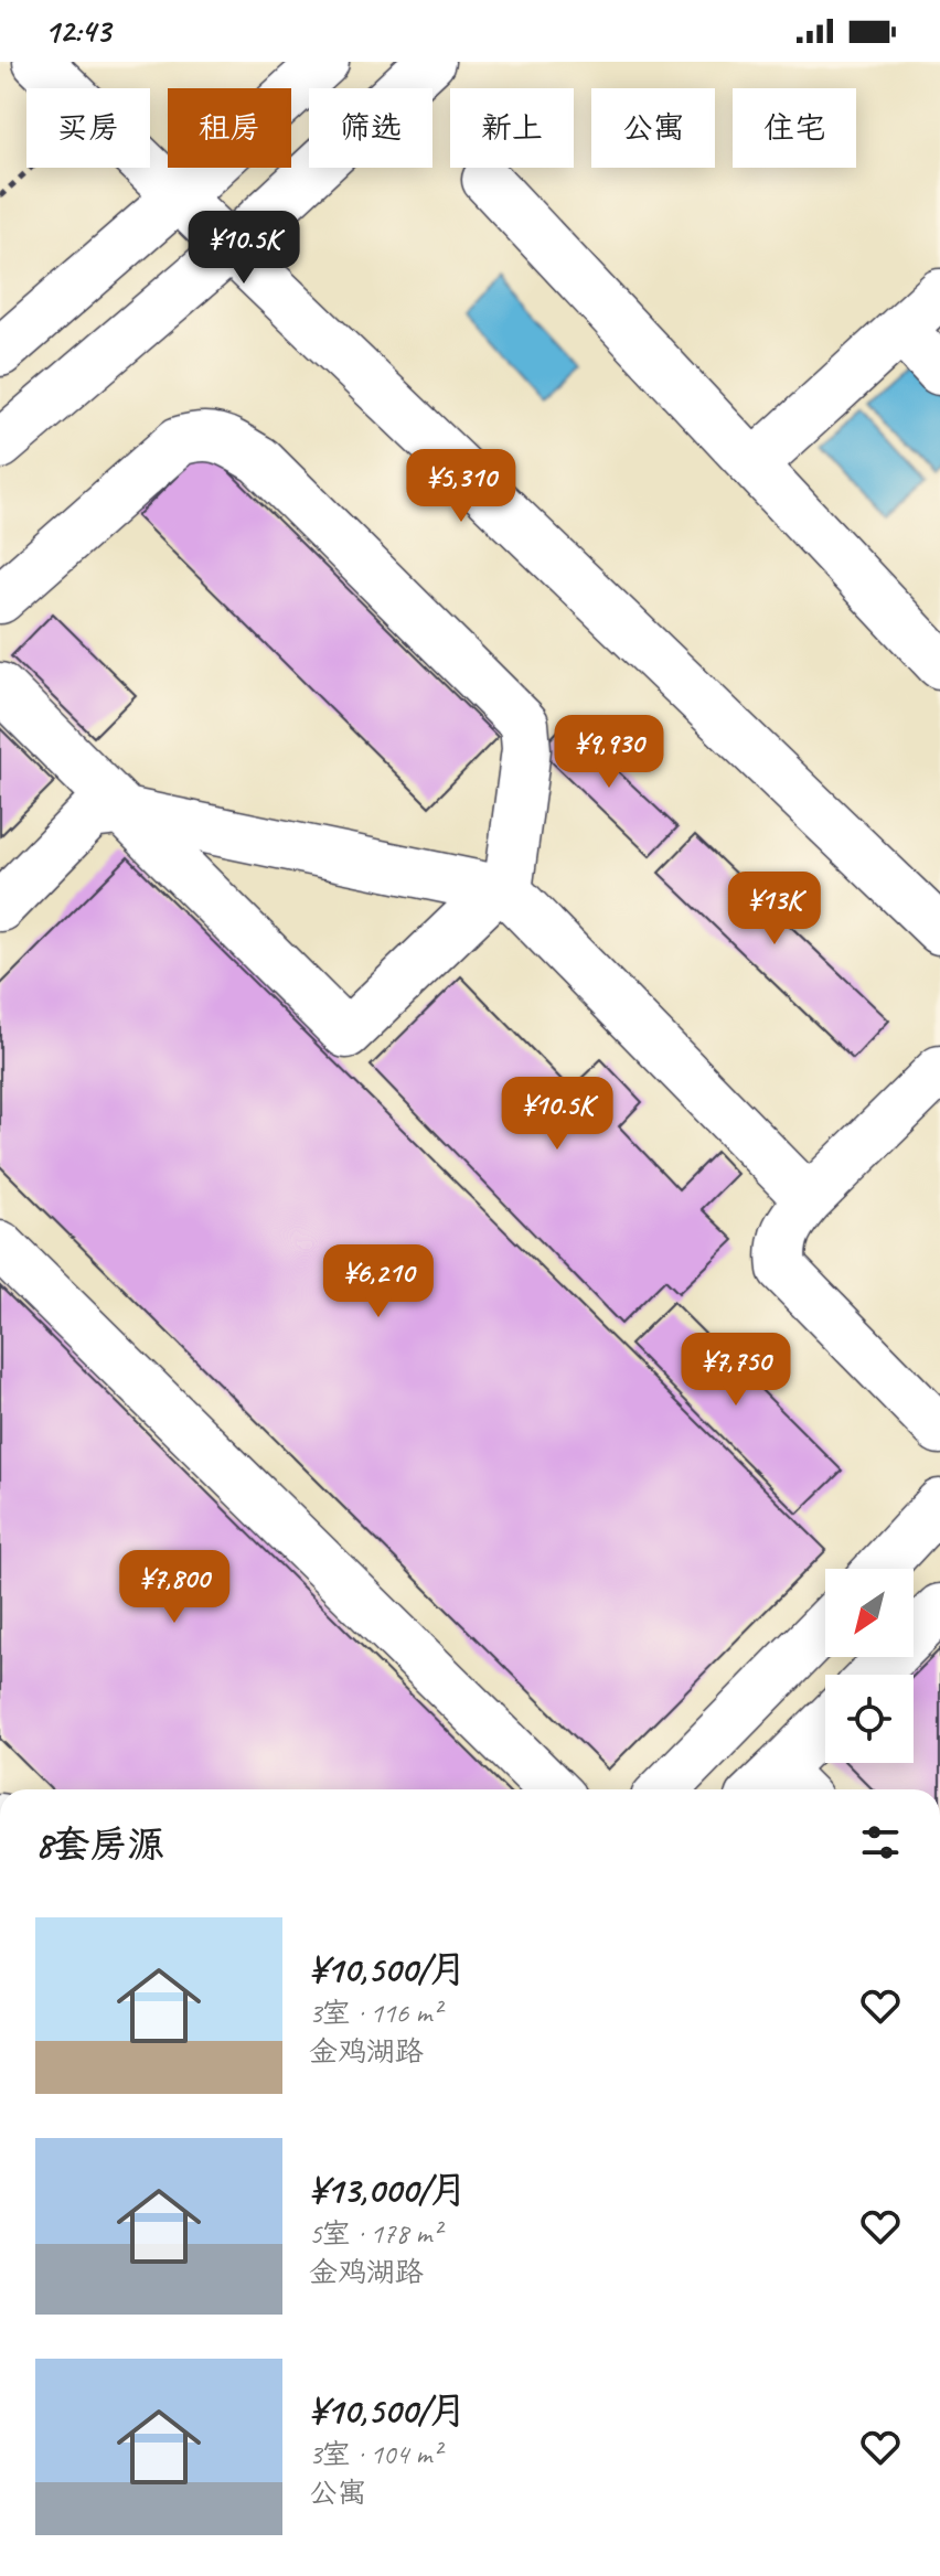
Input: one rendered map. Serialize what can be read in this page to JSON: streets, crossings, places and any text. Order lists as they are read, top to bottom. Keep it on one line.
{"north":"bottom left","page":{"status":"12:43","chip":["买房","租房","筛选","新上","公寓","住宅"],"price":["¥10.5K","¥5,310","¥9,930","¥13K","¥10.5K","¥6,210","¥7,750","¥7,800"],"heading":"8套房源","list":[{"name":"¥10,500/月","note":"3室 · 116 m² · 金鸡湖路"},{"name":"¥13,000/月","note":"5室 · 178 m² · 金鸡湖路"},{"name":"¥10,500/月","note":"3室 · 104 m² · 公寓"}]}}
